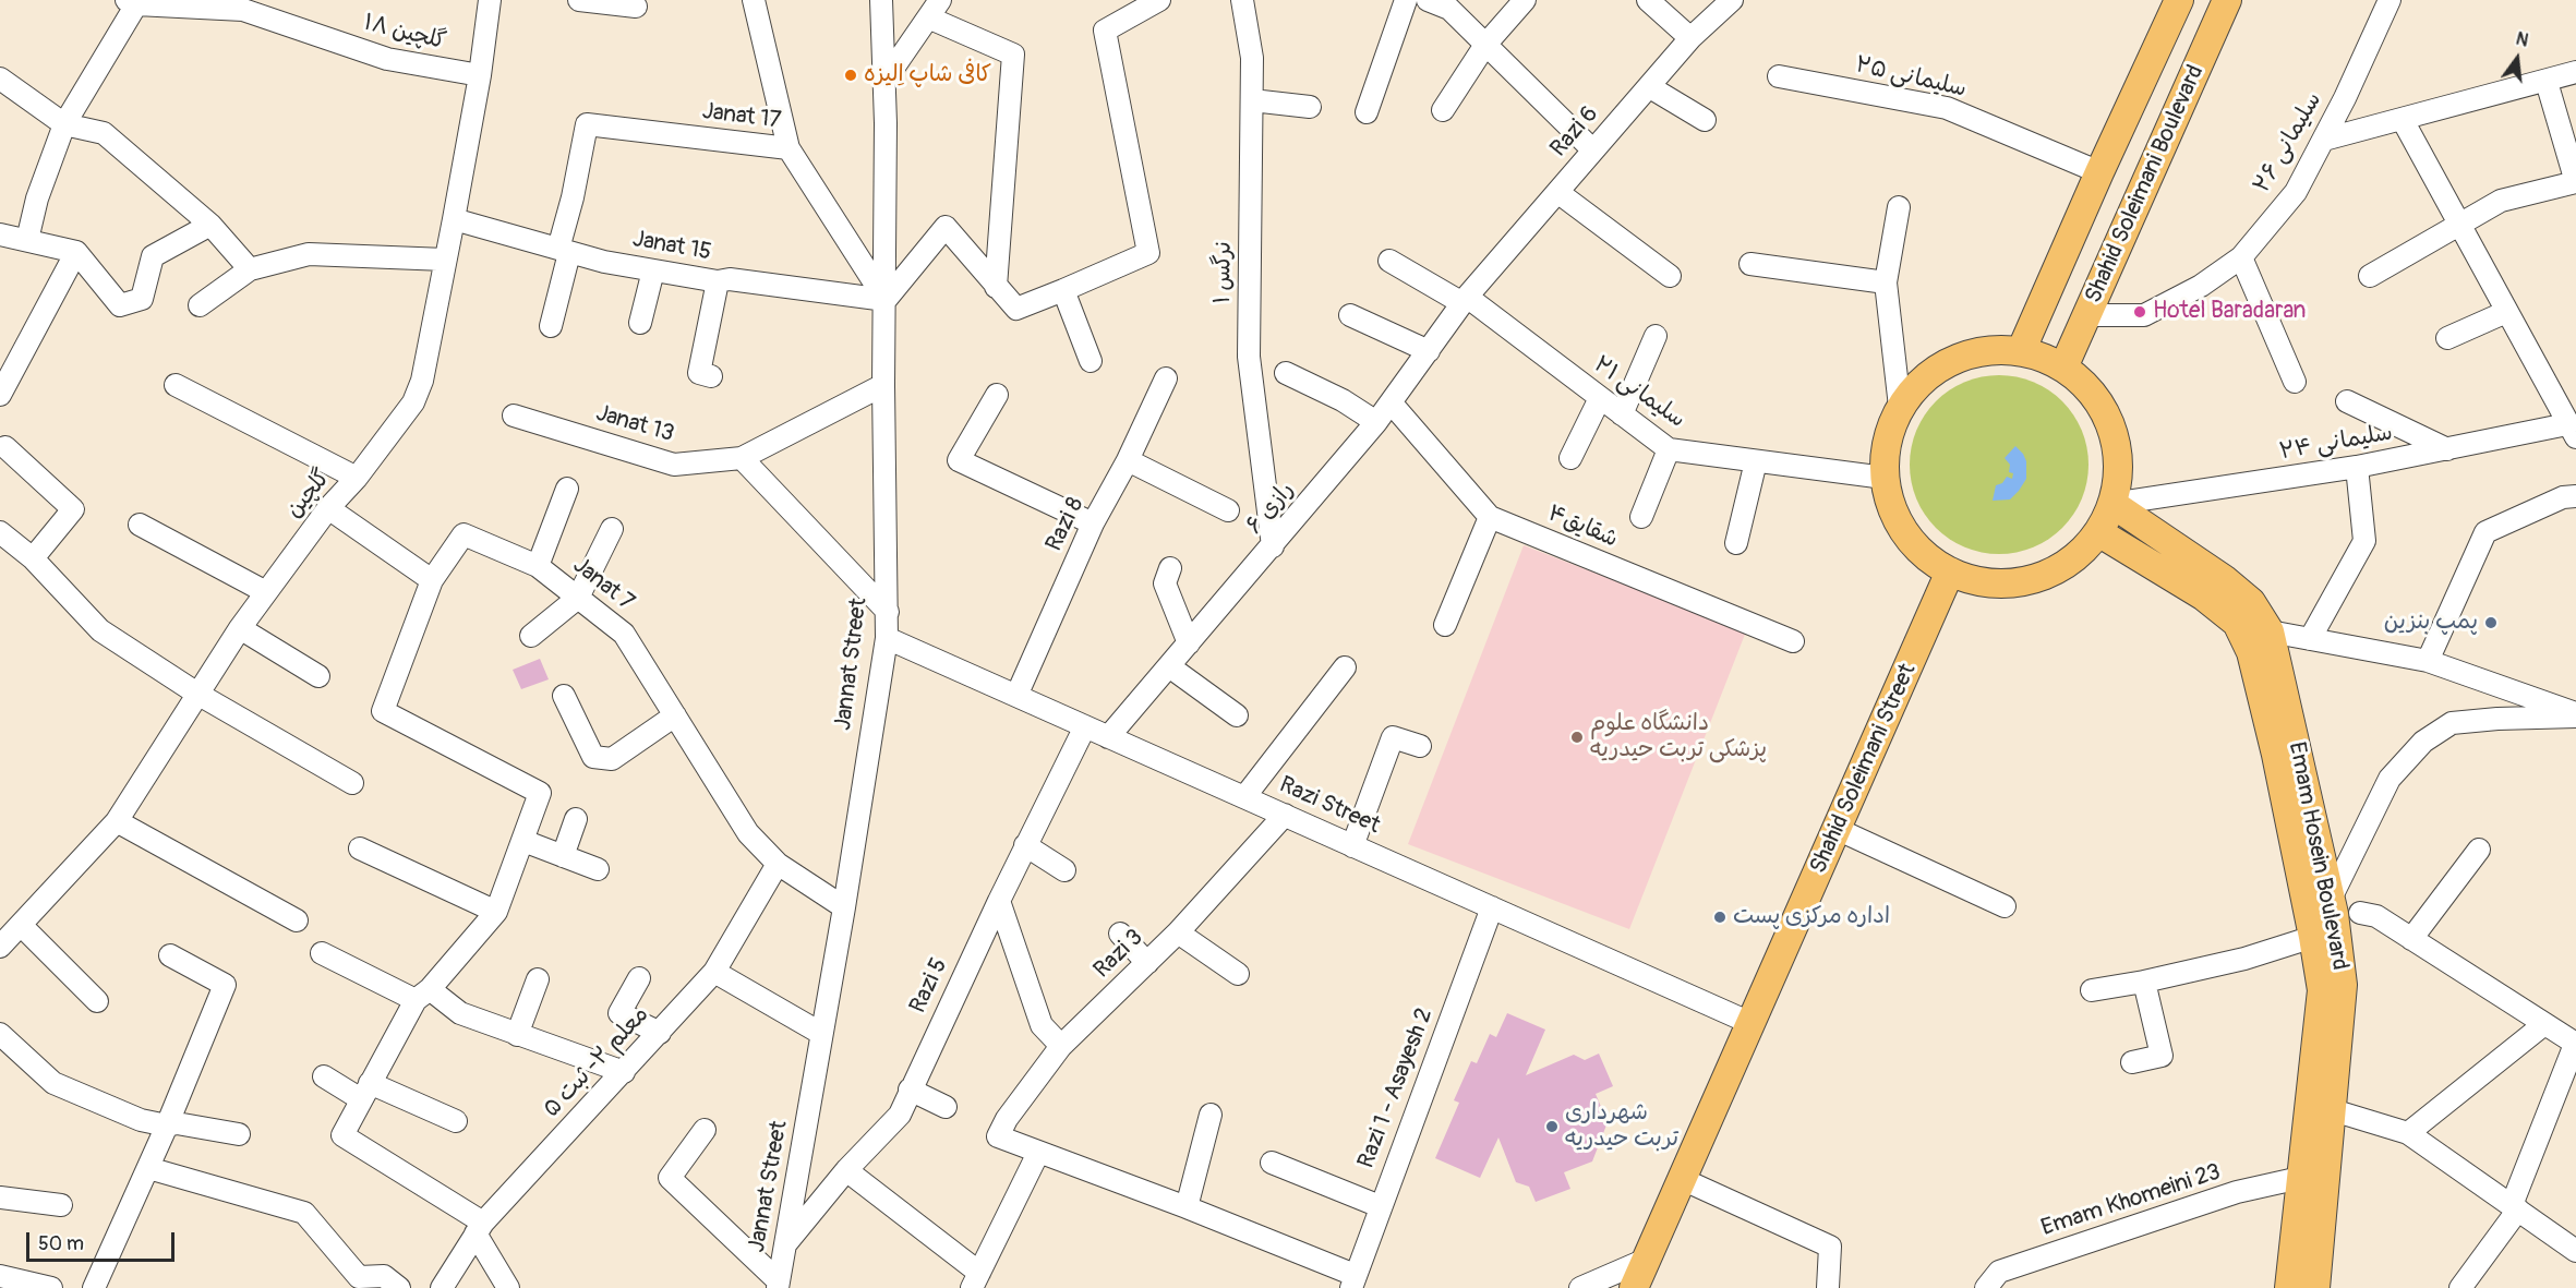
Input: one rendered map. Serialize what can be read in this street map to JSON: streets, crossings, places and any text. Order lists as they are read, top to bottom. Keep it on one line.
{"streets":{"main road":["Shahid Soleimani Boulevard","Shahid Soleimani Street","Emam Hosein Boulevard"],"street":["گلچین ۱۸","سلیمانی ۲۵","Janat 17","Razi 6","سلیمانی ۲۶","Janat 15","نرگس ۱","سلیمانی ۲۱","Janat 13","سلیمانی ۲۴","گلچین","رازی ۶","Razi 8","شقایق۴","Janat 7","Jannat Street","Razi Street","Razi 3","Razi 5","معلم ۲- ثبت ۵","Razi 1 - Asayesh 2","Emam Khomeini 23"]},"crossings":[["گلچین ۱۸","گلچین"],["سلیمانی ۲۵","Shahid Soleimani Boulevard"],["Janat 17","Janat 15"],["Janat 17","Jannat Street"],["Razi 6","سلیمانی ۲۱"],["Razi 6","رازی ۶"],["سلیمانی ۲۶","Shahid Soleimani Boulevard"],["Shahid Soleimani Boulevard","سلیمانی ۲۱"],["Shahid Soleimani Boulevard","سلیمانی ۲۴"],["Shahid Soleimani Boulevard","Shahid Soleimani Street"],["Shahid Soleimani Boulevard","Emam Hosein Boulevard"],["Janat 15","گلچین"],["Janat 15","Jannat Street"],["نرگس ۱","رازی ۶"],["سلیمانی ۲۱","سلیمانی ۲۴"],["سلیمانی ۲۱","رازی ۶"],["سلیمانی ۲۱","Shahid Soleimani Street"],["سلیمانی ۲۱","Emam Hosein Boulevard"],["Janat 13","Jannat Street"],["سلیمانی ۲۴","Shahid Soleimani Street"],["سلیمانی ۲۴","Emam Hosein Boulevard"],["رازی ۶","شقایق۴"],["رازی ۶","Razi Street"],["Razi 8","Razi Street"],["Janat 7","Jannat Street"],["Janat 7","معلم ۲- ثبت ۵"],["Jannat Street","Razi Street"],["Jannat Street","Razi 5"],["Shahid Soleimani Street","Razi Street"],["Shahid Soleimani Street","Emam Hosein Boulevard"],["Razi Street","Razi 3"],["Razi Street","Razi 5"],["Razi Street","Razi 1 - Asayesh 2"],["Emam Hosein Boulevard","Emam Khomeini 23"]],"places":["کافی شاپ اِلیزه","Hotel Baradaran","پمپ بنزین","دانشگاه علوم پزشکی تربت حیدریه","اداره مرکزی پست","شهرداری تربت حیدریه"],"scale_bar":"50 m","north":"top"}
